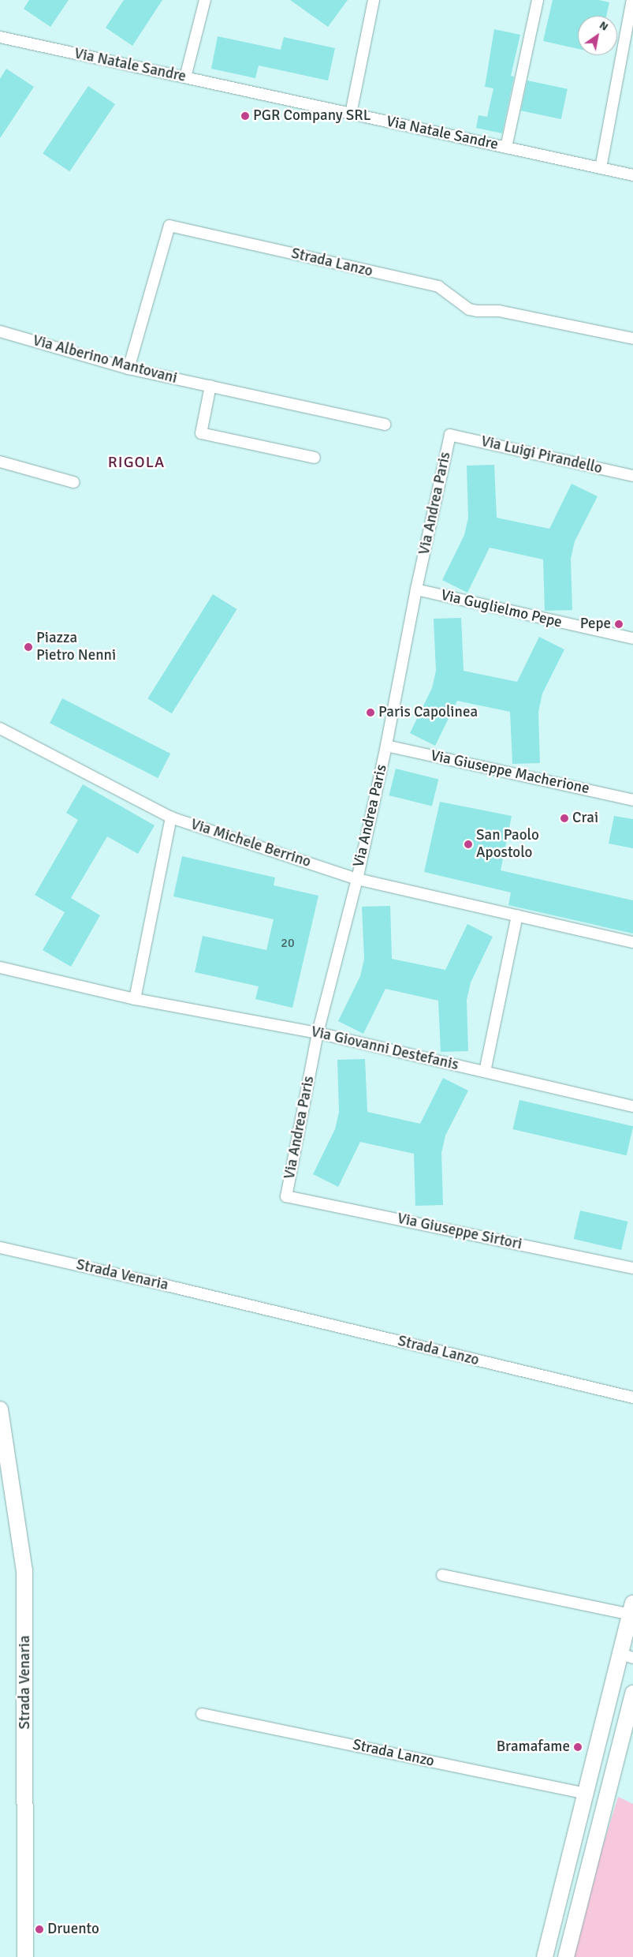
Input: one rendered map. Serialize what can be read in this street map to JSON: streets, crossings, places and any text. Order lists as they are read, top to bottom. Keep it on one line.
{"streets":{"street":["Via Natale Sandre","Strada Lanzo","Via Alberino Mantovani","Via Luigi Pirandello","Via Andrea Paris","Via Guglielmo Pepe","Via Giuseppe Macherione","Via Michele Berrino","Via Giovanni Destefanis","Via Giuseppe Sirtori","Strada Venaria"]},"crossings":[["Strada Lanzo","Via Alberino Mantovani"],["Strada Lanzo","Strada Venaria"],["Via Luigi Pirandello","Via Andrea Paris"],["Via Andrea Paris","Via Guglielmo Pepe"],["Via Andrea Paris","Via Giuseppe Macherione"],["Via Andrea Paris","Via Michele Berrino"],["Via Andrea Paris","Via Giovanni Destefanis"],["Via Andrea Paris","Via Giuseppe Sirtori"]],"districts":["RIGOLA"],"places":["PGR Company SRL","Pepe","Piazza Pietro Nenni","Paris Capolinea","Crai","San Paolo Apostolo","Bramafame","Druento"],"house_numbers":["20"],"north":"top right"}
